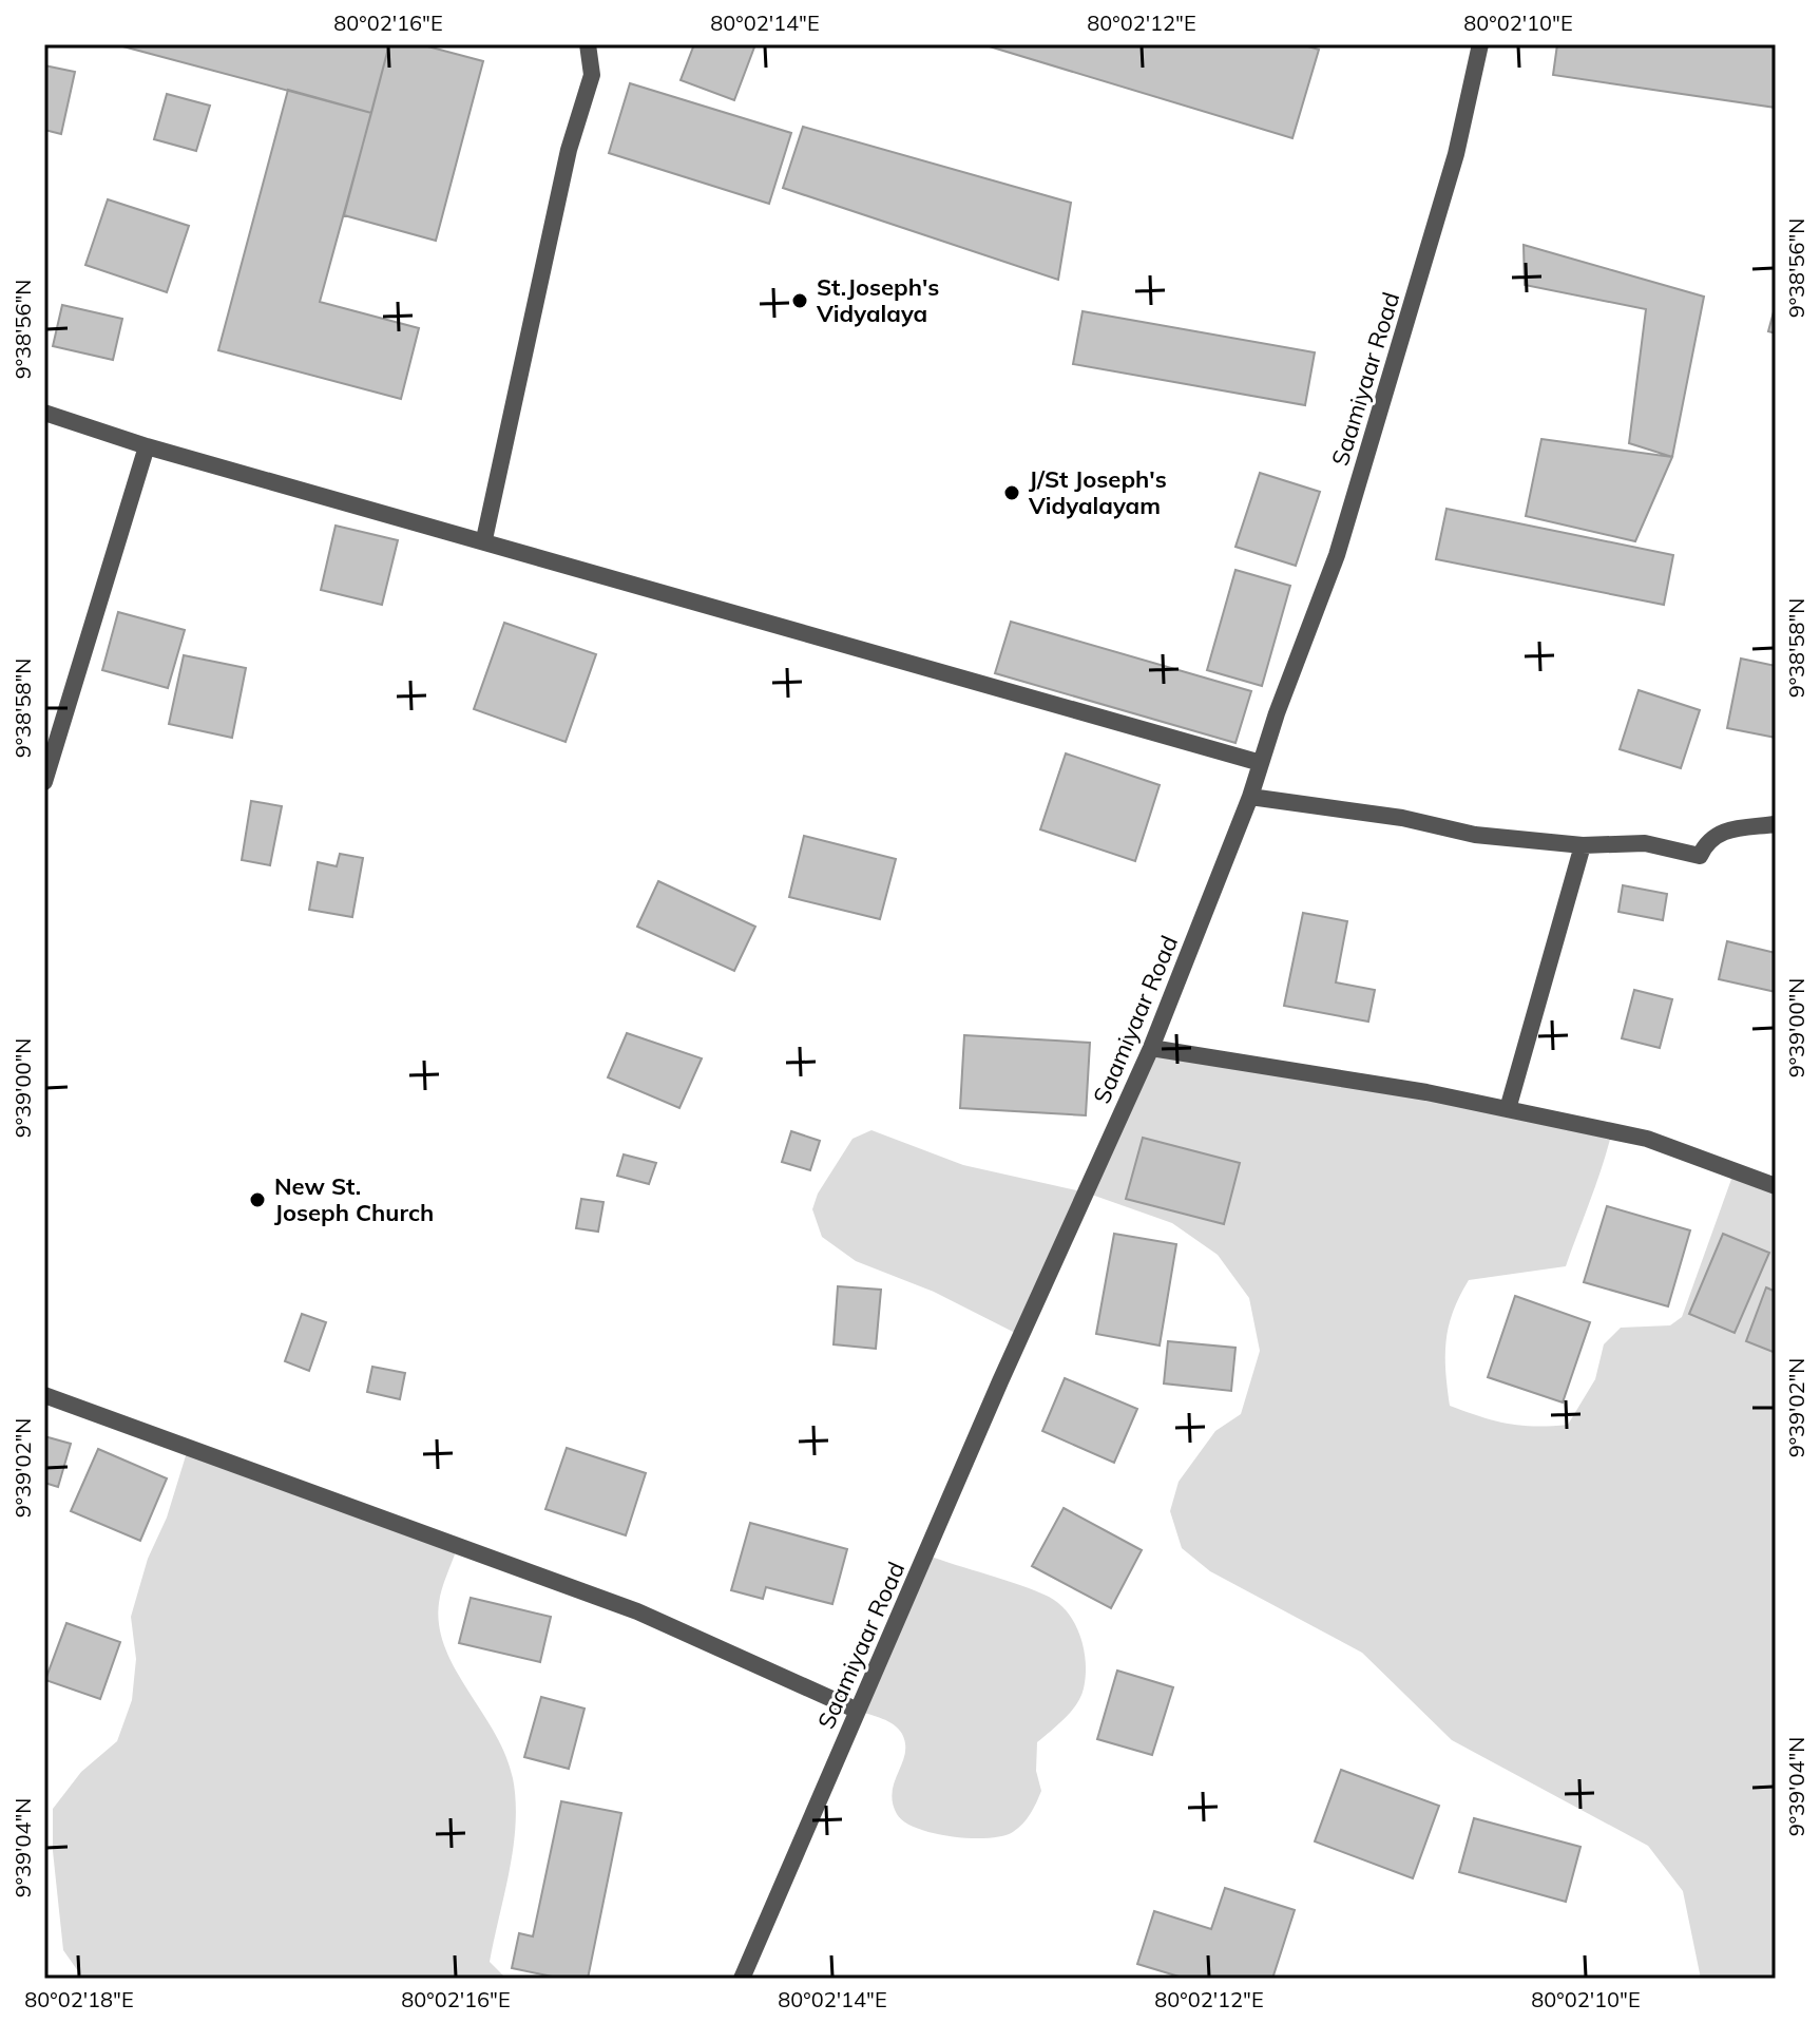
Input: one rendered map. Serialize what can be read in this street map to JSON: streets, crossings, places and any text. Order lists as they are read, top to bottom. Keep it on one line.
{"streets":{"street":["Saamiyaar Road"]},"places":["St.Joseph's Vidyalaya","J/St Joseph's Vidyalayam","New St. Joseph Church"],"coordinates":["80°02'16\"E","80°02'14\"E","80°02'12\"E","80°02'10\"E","9°38'56\"N","9°38'58\"N","9°39'00\"N","9°39'02\"N","9°39'04\"N","80°02'18\"E"]}
